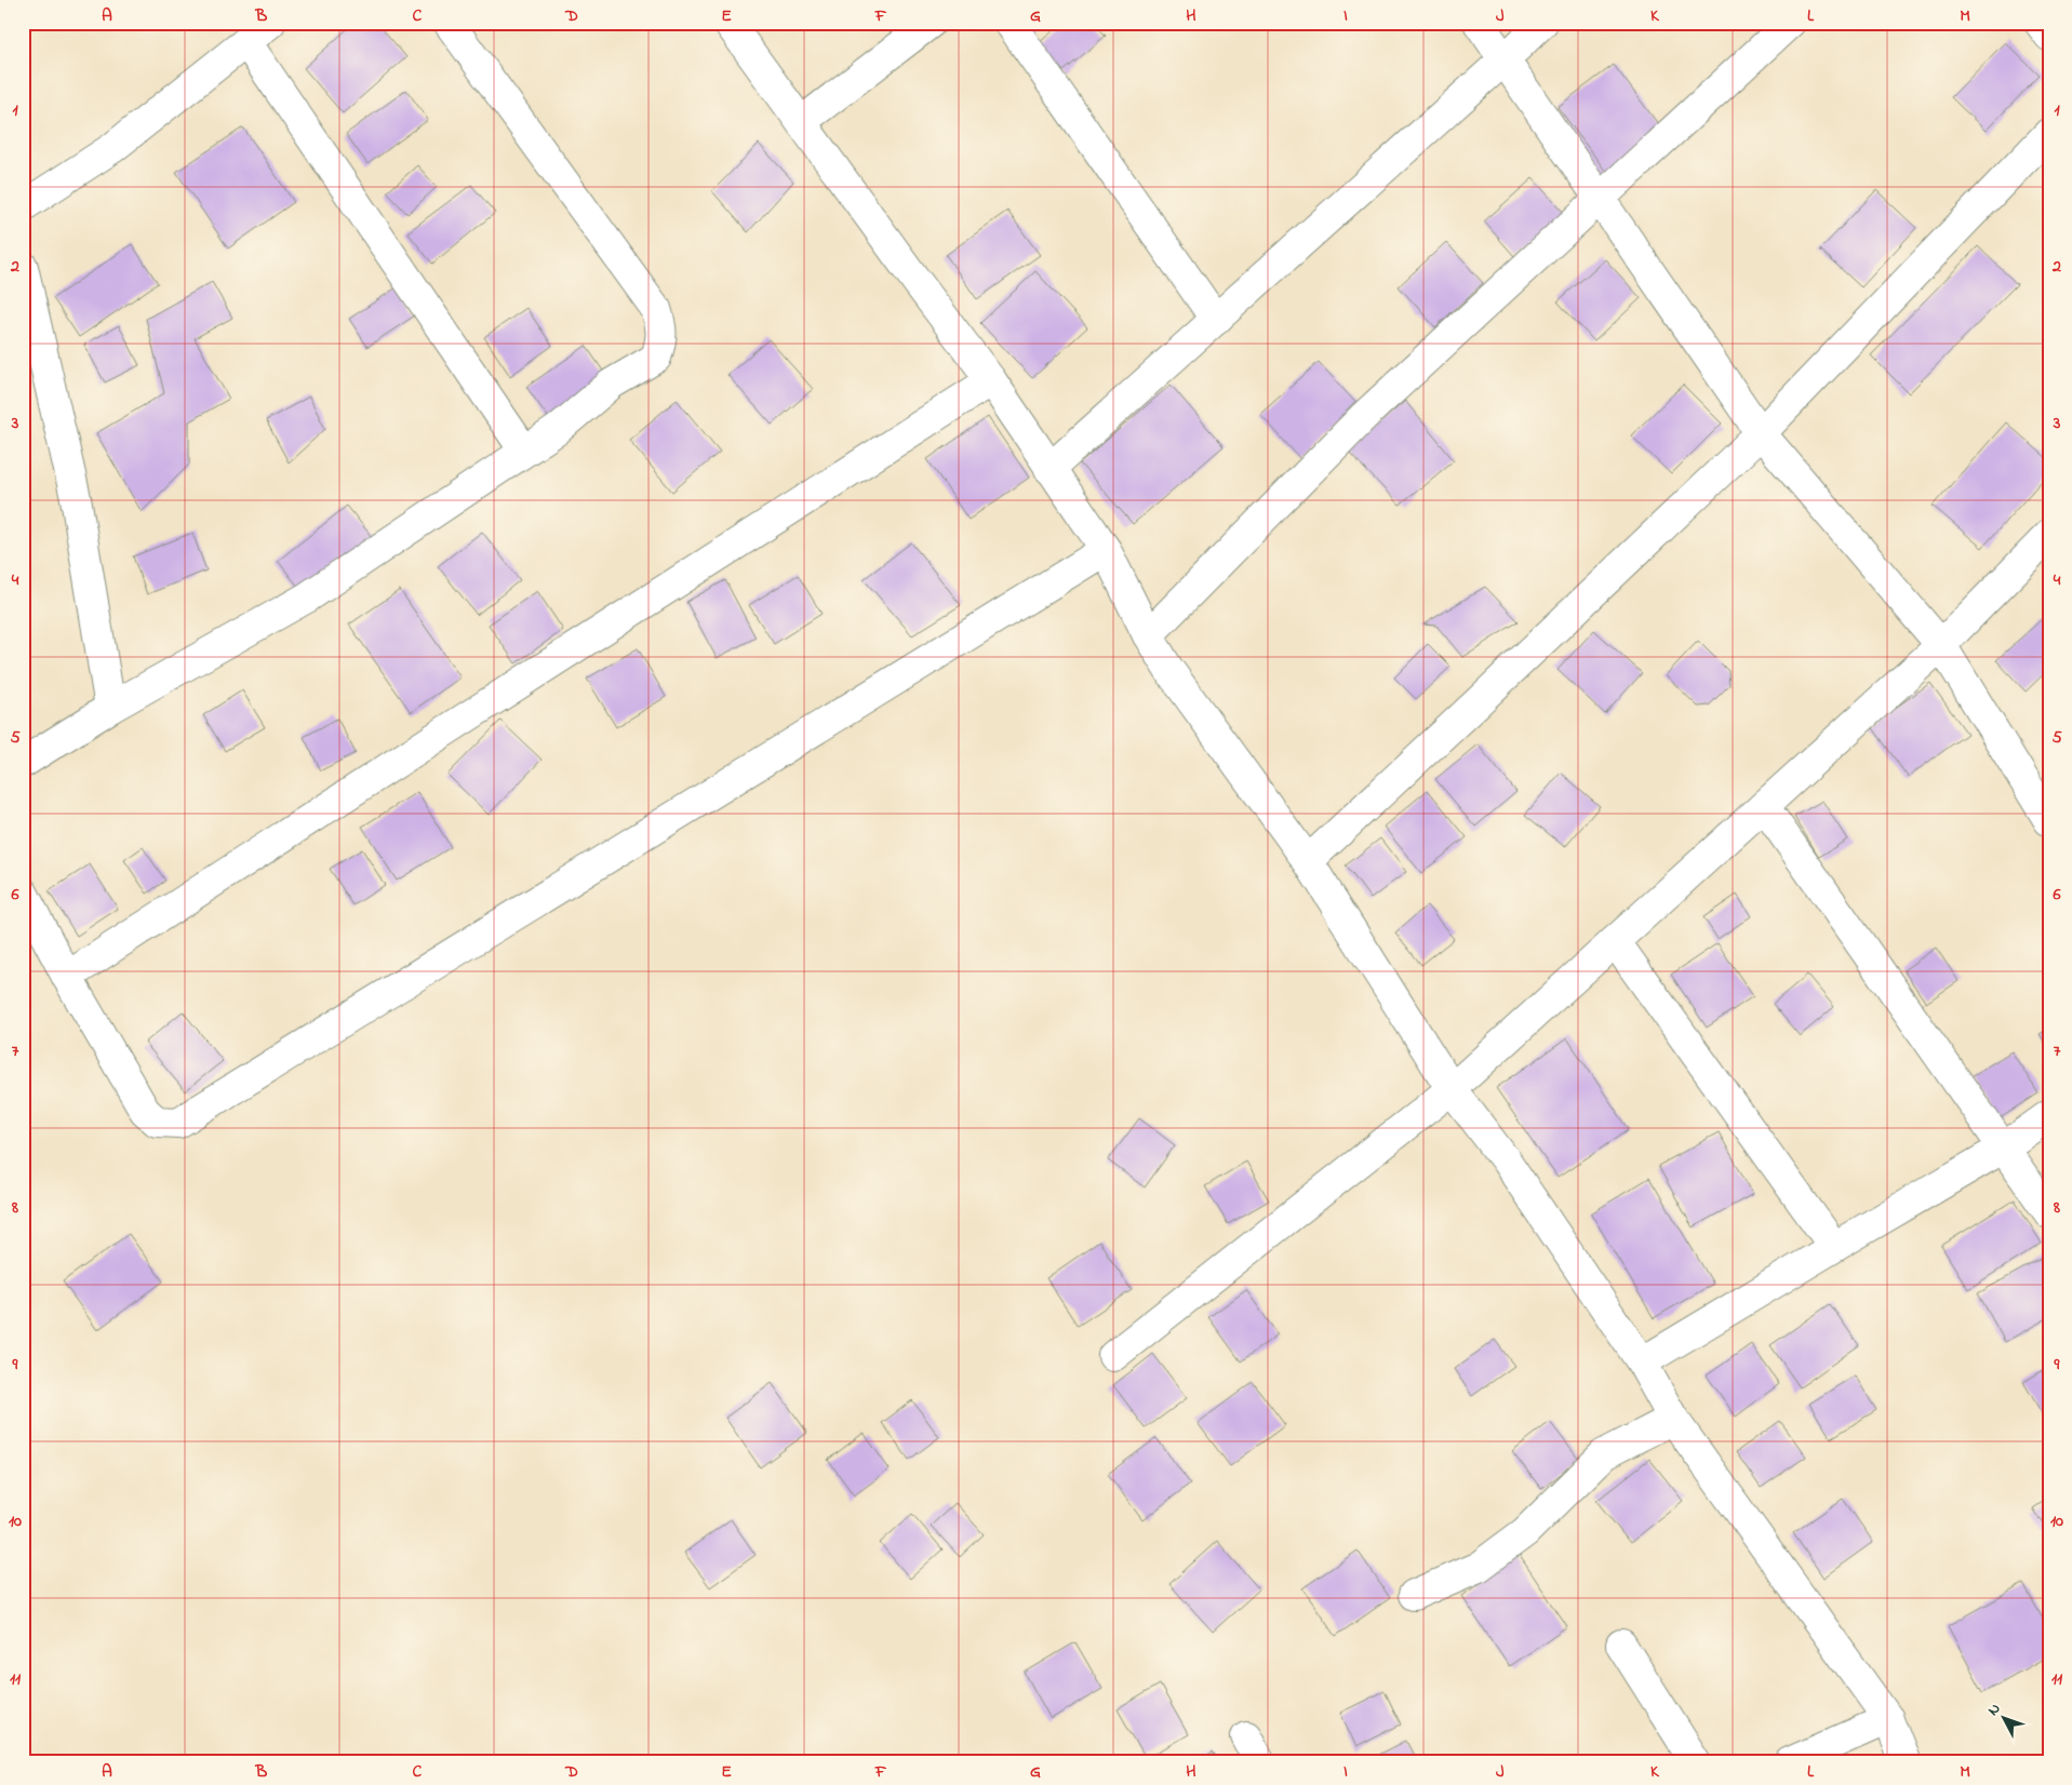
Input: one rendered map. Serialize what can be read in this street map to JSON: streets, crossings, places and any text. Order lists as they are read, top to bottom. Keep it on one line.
{"north":"top left","grid":{"columns":["A","B","C","D","E","F","G","H","I","J","K","L","M"],"rows":["1","2","3","4","5","6","7","8","9","10","11"]}}
